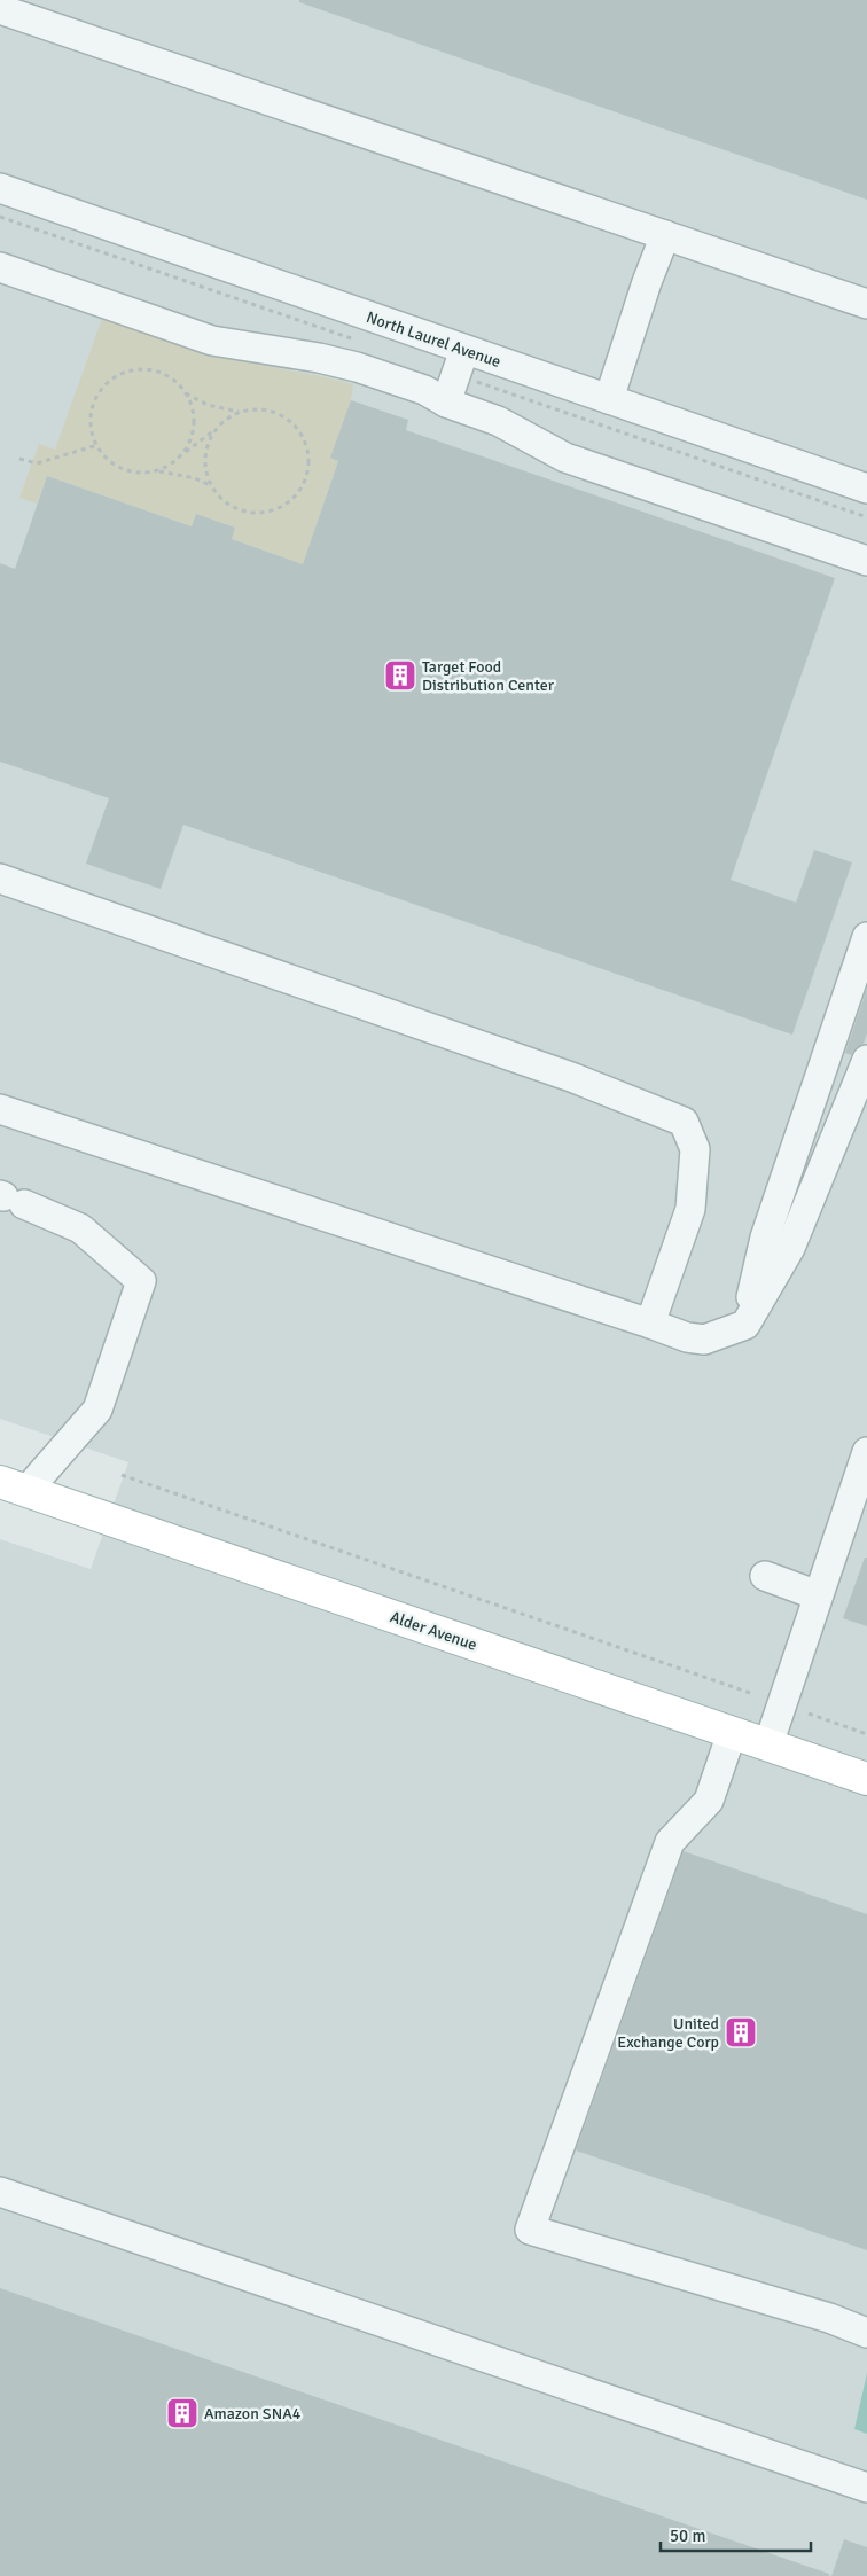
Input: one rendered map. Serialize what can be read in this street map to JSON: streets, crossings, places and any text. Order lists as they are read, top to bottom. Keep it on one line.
{"streets":{"main road":["Alder Avenue"],"street":["North Laurel Avenue"]},"places":{"building":["Target Food Distribution Center","United Exchange Corp","Amazon SNA4"]},"scale_bar":"50 m"}
